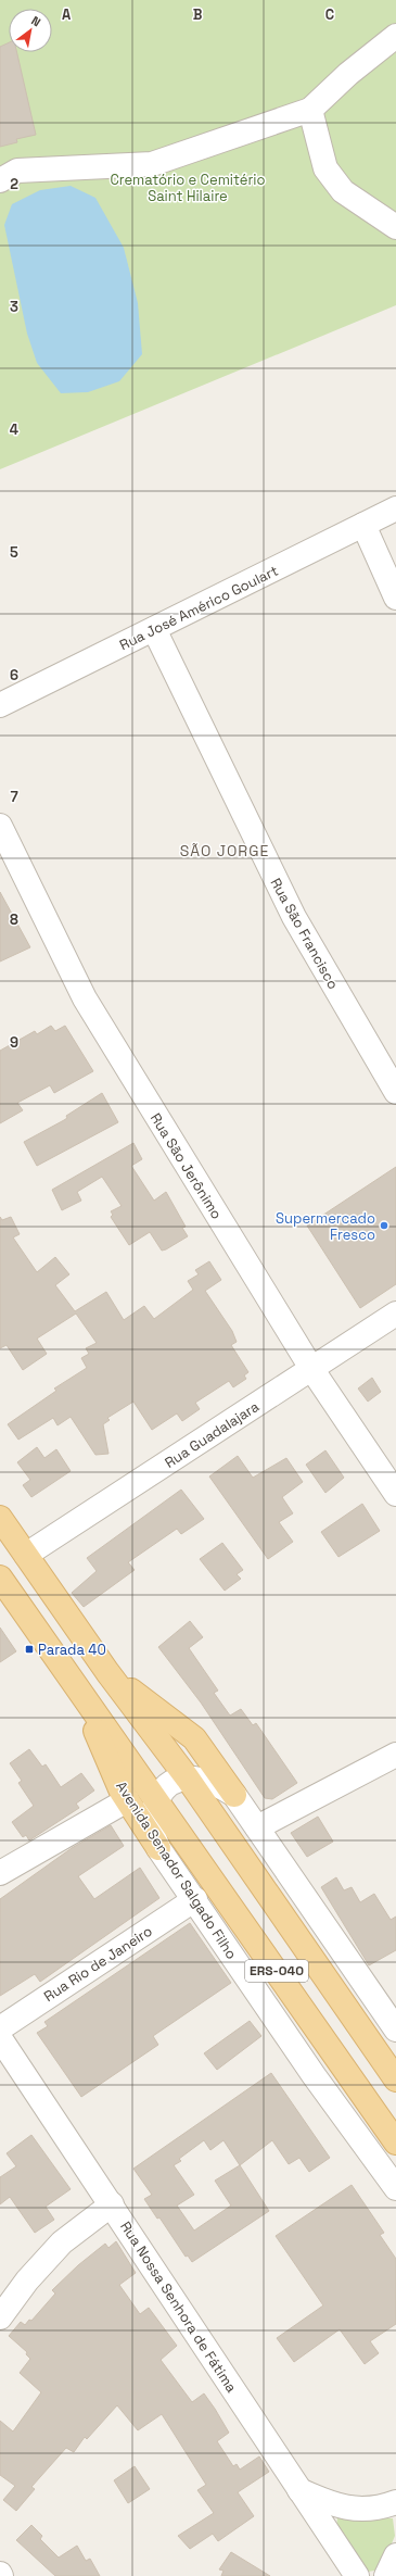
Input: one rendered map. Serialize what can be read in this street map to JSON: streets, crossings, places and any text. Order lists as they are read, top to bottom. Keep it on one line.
{"streets":{"main road":["Avenida Senador Salgado Filho","ERS-040"],"street":["Rua José Américo Goulart","Rua São Francisco","Rua São Jerônimo","Rua Guadalajara","Rua Rio de Janeiro","Rua Nossa Senhora de Fátima"]},"crossings":[["Rua José Américo Goulart","Rua São Francisco"],["Rua São Jerônimo","Rua Guadalajara"],["Rua Guadalajara","ERS-040"],["Avenida Senador Salgado Filho","Rua Rio de Janeiro"]],"districts":["SÃO JORGE"],"parks":["Crematório e Cemitério Saint Hilaire"],"places":{"other":["Supermercado Fresco"],"transit":["Parada 40"]},"north":"top right","grid":{"columns":["A","B","C"],"rows":["2","3","4","5","6","7","8","9"]}}
